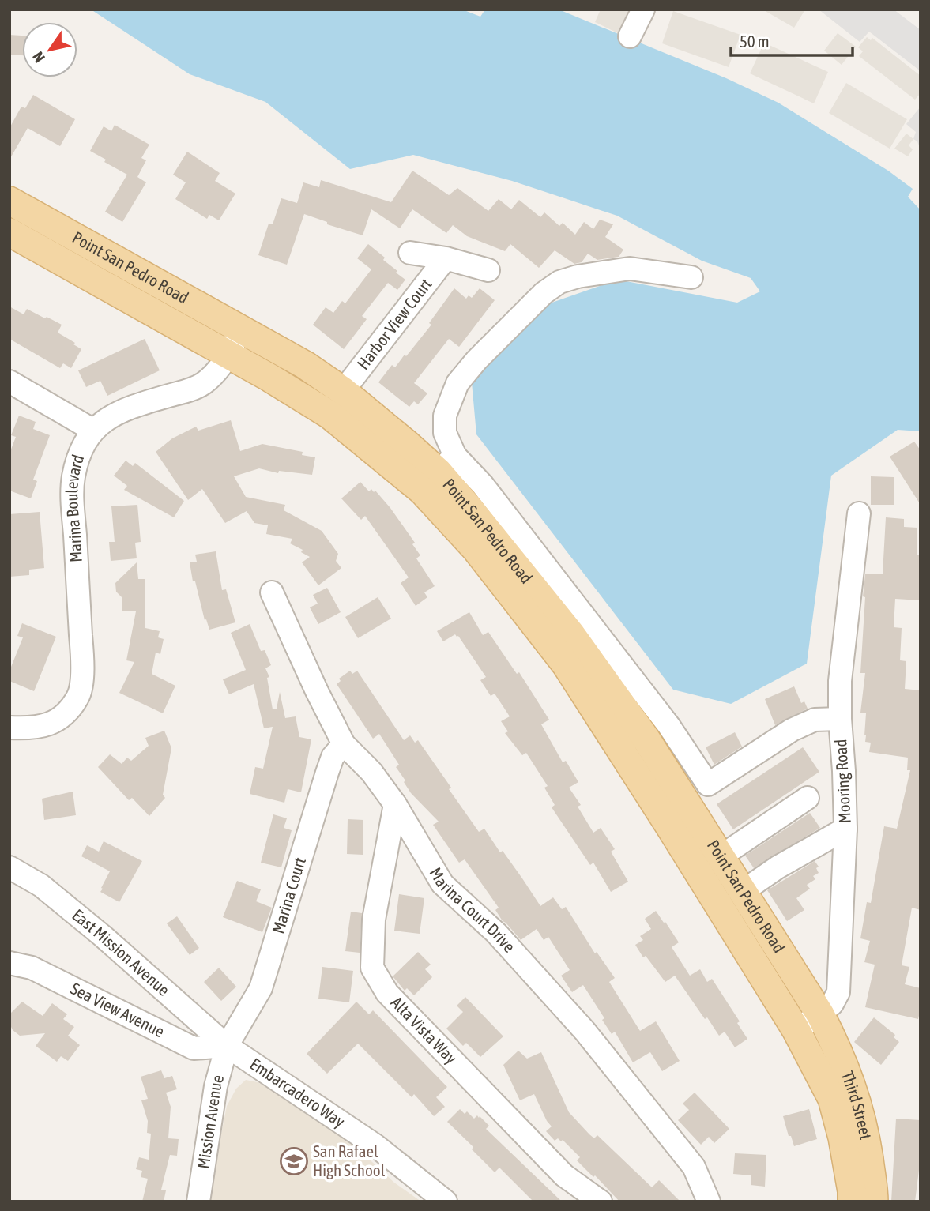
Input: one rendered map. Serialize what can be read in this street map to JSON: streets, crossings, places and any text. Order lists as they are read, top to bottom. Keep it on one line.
{"streets":{"main road":["Point San Pedro Road","Third Street"],"street":["Harbor View Court","Marina Boulevard","Mooring Road","Marina Court","Marina Court Drive","East Mission Avenue","Sea View Avenue","Alta Vista Way","Embarcadero Way","Mission Avenue"]},"crossings":[["Point San Pedro Road","Harbor View Court"],["Point San Pedro Road","Marina Boulevard"],["Point San Pedro Road","Mooring Road"],["Point San Pedro Road","Third Street"],["Mooring Road","Third Street"],["Marina Court","Marina Court Drive"],["Marina Court","East Mission Avenue"],["Marina Court","Sea View Avenue"],["Marina Court","Embarcadero Way"],["Marina Court","Mission Avenue"],["Marina Court Drive","Alta Vista Way"],["East Mission Avenue","Sea View Avenue"],["East Mission Avenue","Embarcadero Way"],["East Mission Avenue","Mission Avenue"],["Sea View Avenue","Embarcadero Way"],["Sea View Avenue","Mission Avenue"],["Embarcadero Way","Mission Avenue"]],"places":{"school or university":["San Rafael High School"]},"scale_bar":"50 m","north":"bottom left"}
